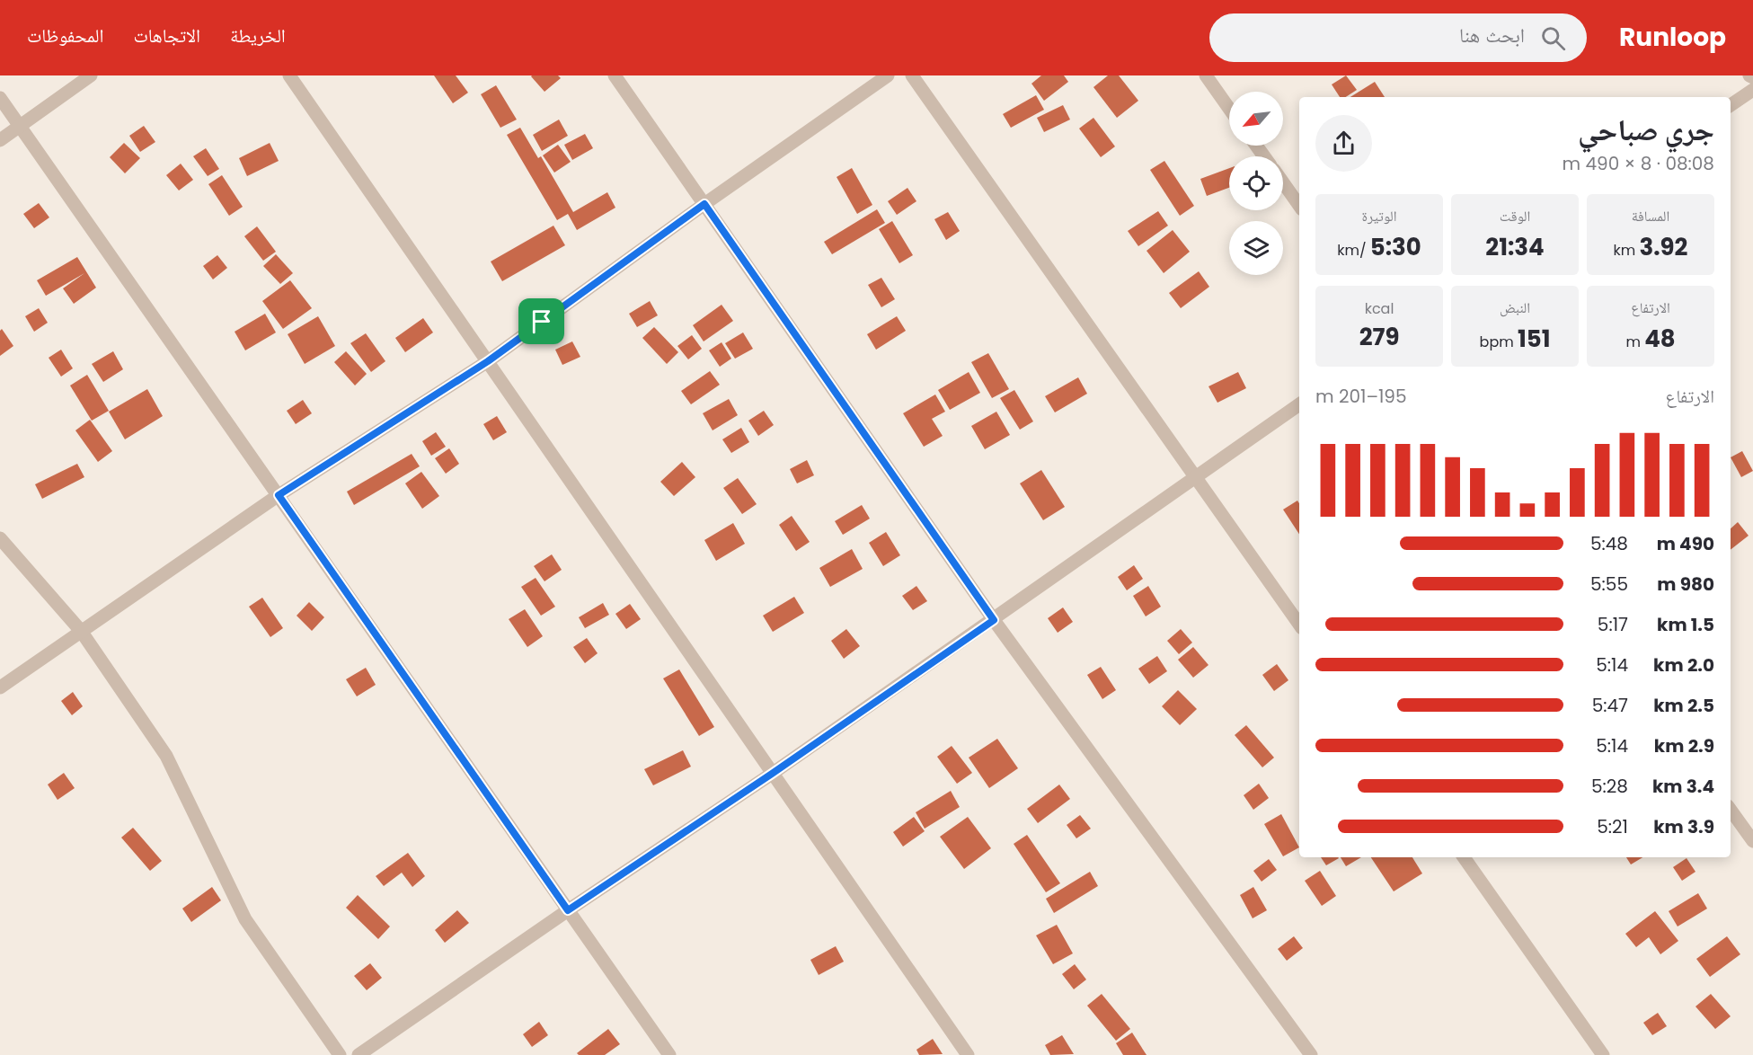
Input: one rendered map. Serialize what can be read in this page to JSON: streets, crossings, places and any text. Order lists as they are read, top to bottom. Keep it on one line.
{"north":"bottom left","page":{"header":"Runloop","search":"ابحث هنا","nav":["الخريطة","الاتجاهات","المحفوظات"],"heading":["جري صباحي","08:08 · 8 × 490 m"],"stats":[["المسافة","3.92 km"],["الوقت","21:34"],["الوتيرة","5:30 /km"],["الارتفاع","48 m"],["النبض","151 bpm"],["kcal","279"]],"chart":["الارتفاع","195–201 m"],"list":[{"name":"490 m","note":"5:48"},{"name":"980 m","note":"5:55"},{"name":"1.5 km","note":"5:17"},{"name":"2.0 km","note":"5:14"},{"name":"2.5 km","note":"5:47"},{"name":"2.9 km","note":"5:14"},{"name":"3.4 km","note":"5:28"},{"name":"3.9 km","note":"5:21"}]}}
